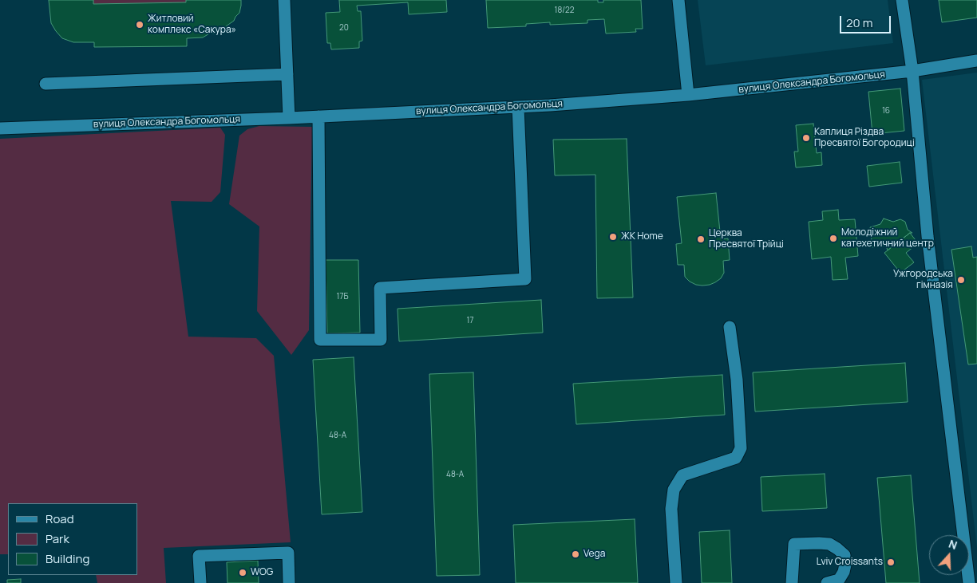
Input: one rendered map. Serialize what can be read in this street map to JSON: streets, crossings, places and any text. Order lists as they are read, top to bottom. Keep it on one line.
{"streets":{"street":["вулиця Олександра Богомольця"]},"places":["Житловий комплекс «Сакура»","Каплиця Різдва Пресвятої Богородиці","ЖК Home","Молодіжний катехетичний центр","Церква Пресвятої Трійці","Ужгородська гімназія","Vega","Lviv Croissants","WOG"],"house_numbers":["18/22","20","16","17Б","17","48-А","48-А"],"legend":["Road","Park","Building"],"scale_bar":"20 m","north":"top"}
